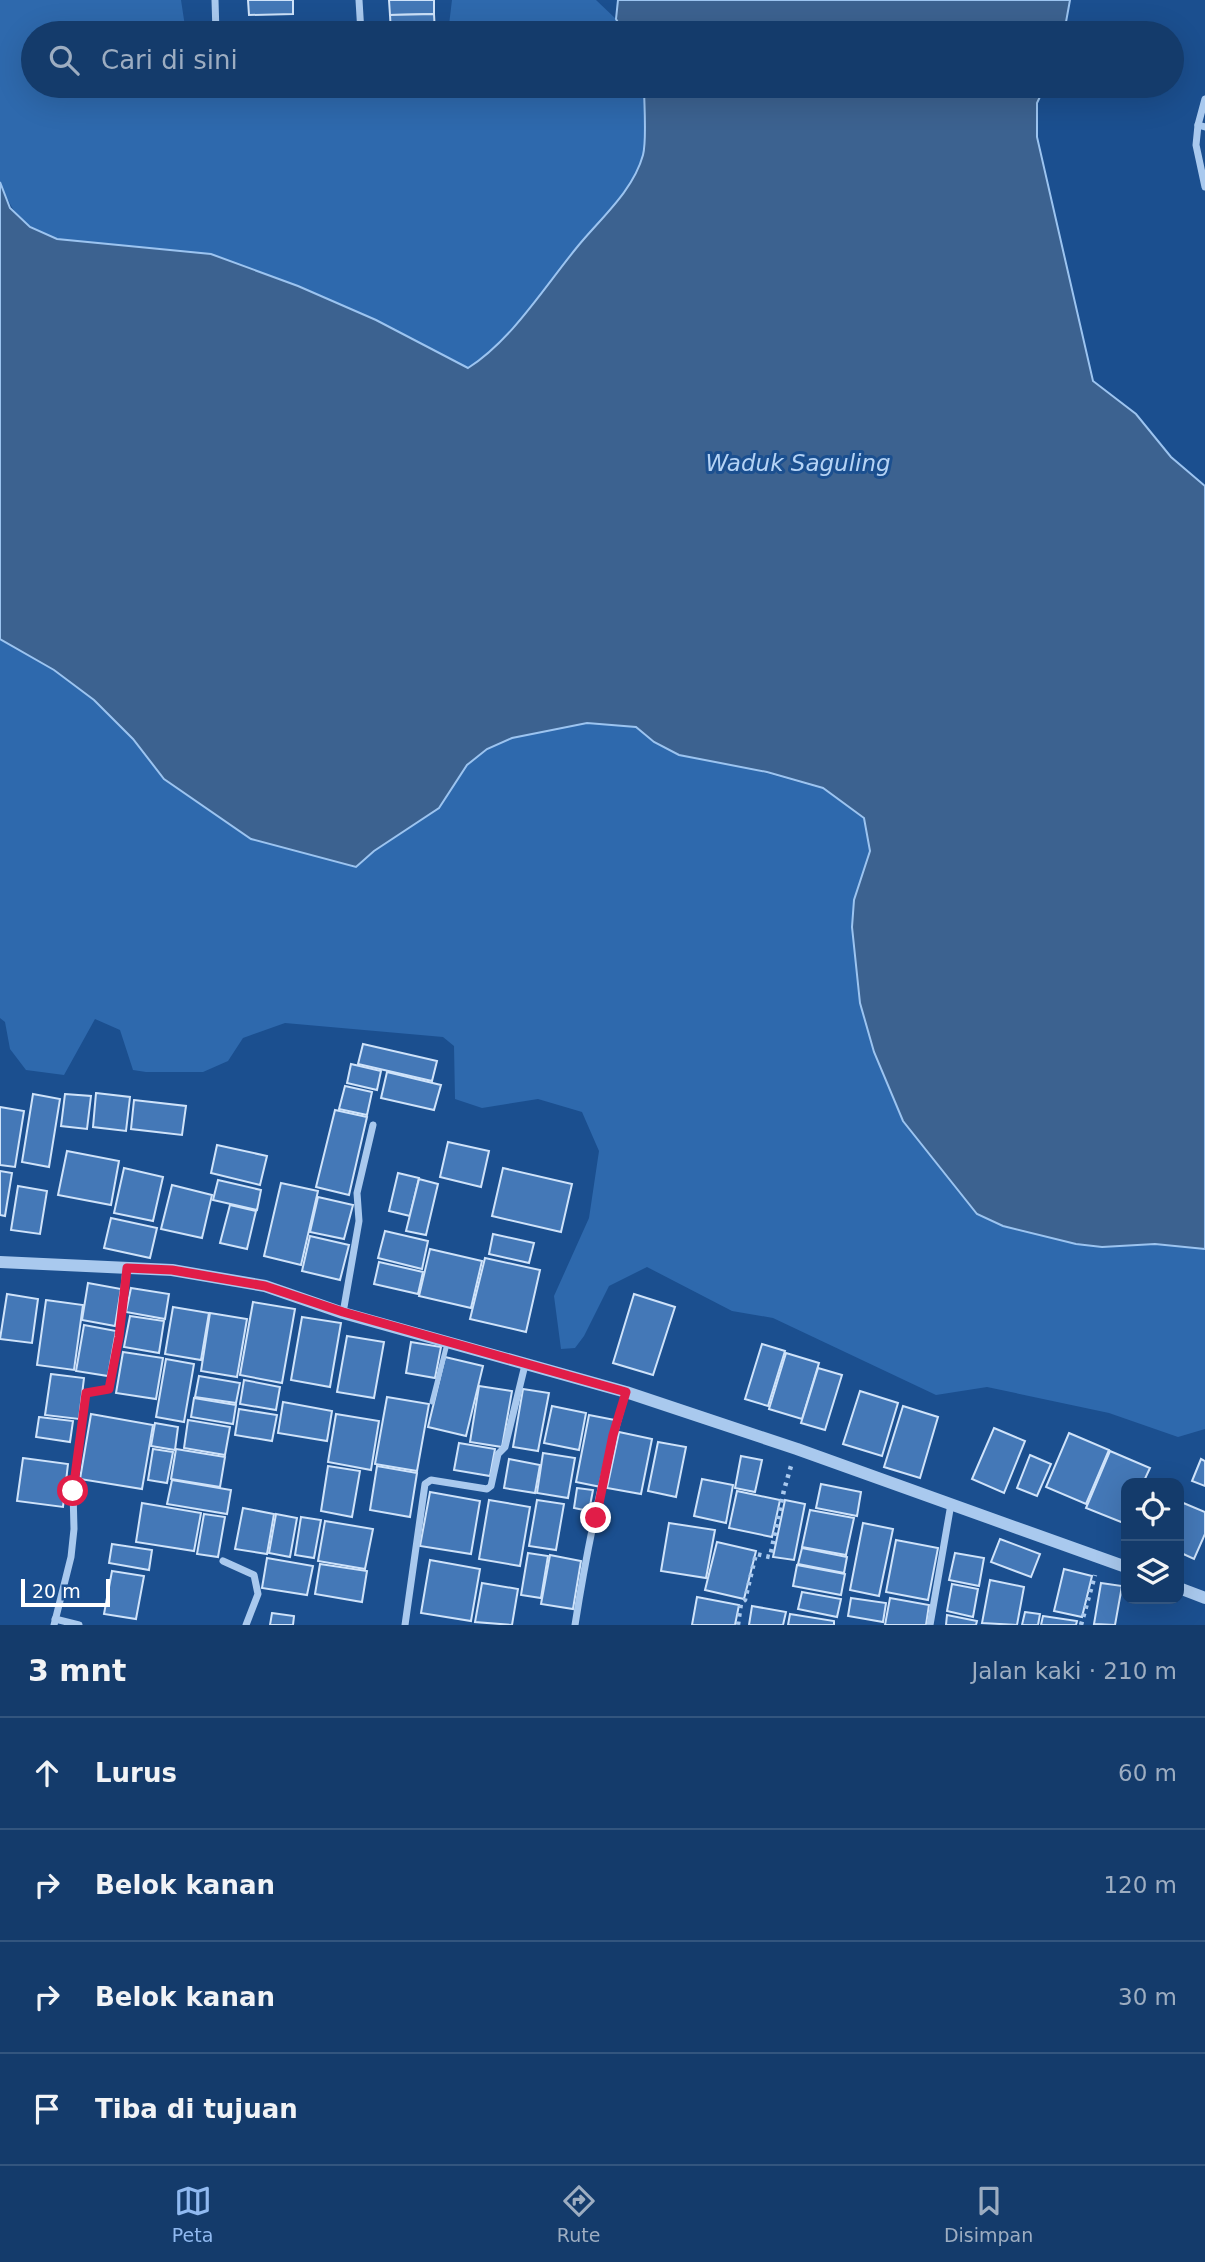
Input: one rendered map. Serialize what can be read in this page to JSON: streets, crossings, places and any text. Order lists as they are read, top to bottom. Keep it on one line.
{"water":["Waduk Saguling"],"scale_bar":"20 m","page":{"search":"Cari di sini","scale":"20 m","heading":["3 mnt","Jalan kaki · 210 m"],"list":[["Lurus","60 m"],["Belok kanan","120 m"],["Belok kanan","30 m"],"Tiba di tujuan"],"nav":["Peta","Rute","Disimpan"]}}
